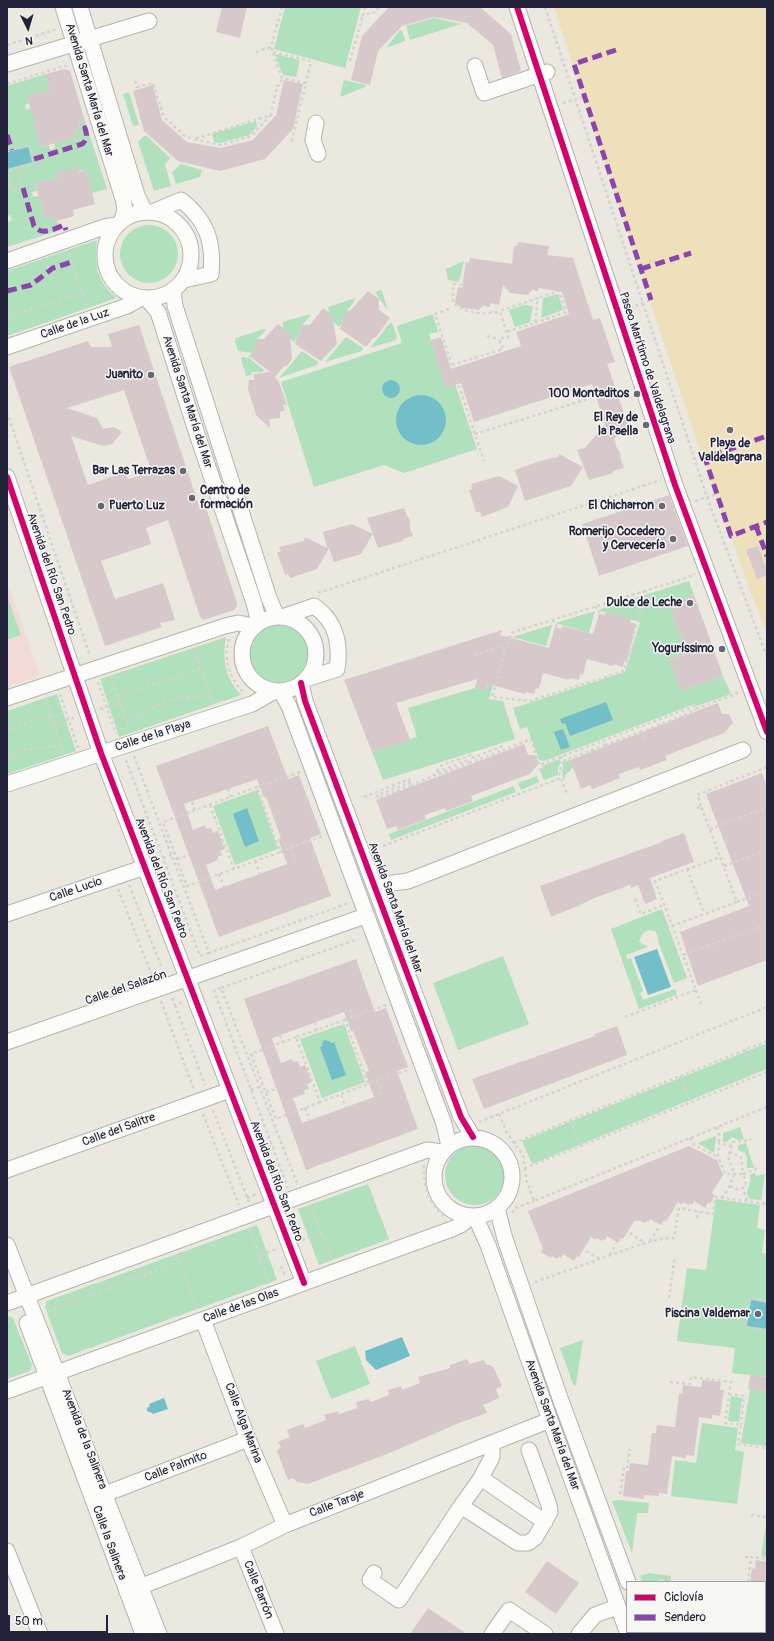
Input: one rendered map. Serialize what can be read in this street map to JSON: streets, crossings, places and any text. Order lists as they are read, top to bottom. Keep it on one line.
{"streets":{"street":["Avenida Santa María del Mar","Calle de la Luz","Paseo Marítimo de Valdelagrana","Avenida del Río San Pedro","Calle de la Playa","Calle Lucio","Calle del Salazón","Calle del Salitre","Calle de las Olas","Calle Alga Marina","Avenida de la Salinera","Calle Palmito","Calle Taraje","Calle la Salinera","Calle Barrón"]},"crossings":[["Avenida Santa María del Mar","Calle de la Luz"],["Avenida Santa María del Mar","Calle de la Playa"],["Avenida Santa María del Mar","Calle de las Olas"],["Avenida Santa María del Mar","Calle Taraje"],["Avenida del Río San Pedro","Calle de la Playa"],["Avenida del Río San Pedro","Calle Lucio"],["Avenida del Río San Pedro","Calle del Salazón"],["Avenida del Río San Pedro","Calle del Salitre"],["Avenida del Río San Pedro","Calle de las Olas"],["Calle de las Olas","Calle Alga Marina"],["Calle de las Olas","Avenida de la Salinera"],["Calle de las Olas","Calle la Salinera"],["Calle Alga Marina","Calle Palmito"],["Calle Alga Marina","Calle Taraje"],["Avenida de la Salinera","Calle Palmito"],["Avenida de la Salinera","Calle Taraje"],["Avenida de la Salinera","Calle la Salinera"],["Calle Taraje","Calle la Salinera"],["Calle Taraje","Calle Barrón"]],"places":["Juanito","100 Montaditos","El Rey de la Paella","Playa de Valdelagrana","Bar Las Terrazas","Centro de formación","Puerto Luz","El Chicharron","Romerijo Cocedero y Cervecería","Dulce de Leche","Yoguríssimo","Piscina Valdemar"],"legend":["Ciclovía","Sendero"],"scale_bar":"50 m","north":"bottom"}
